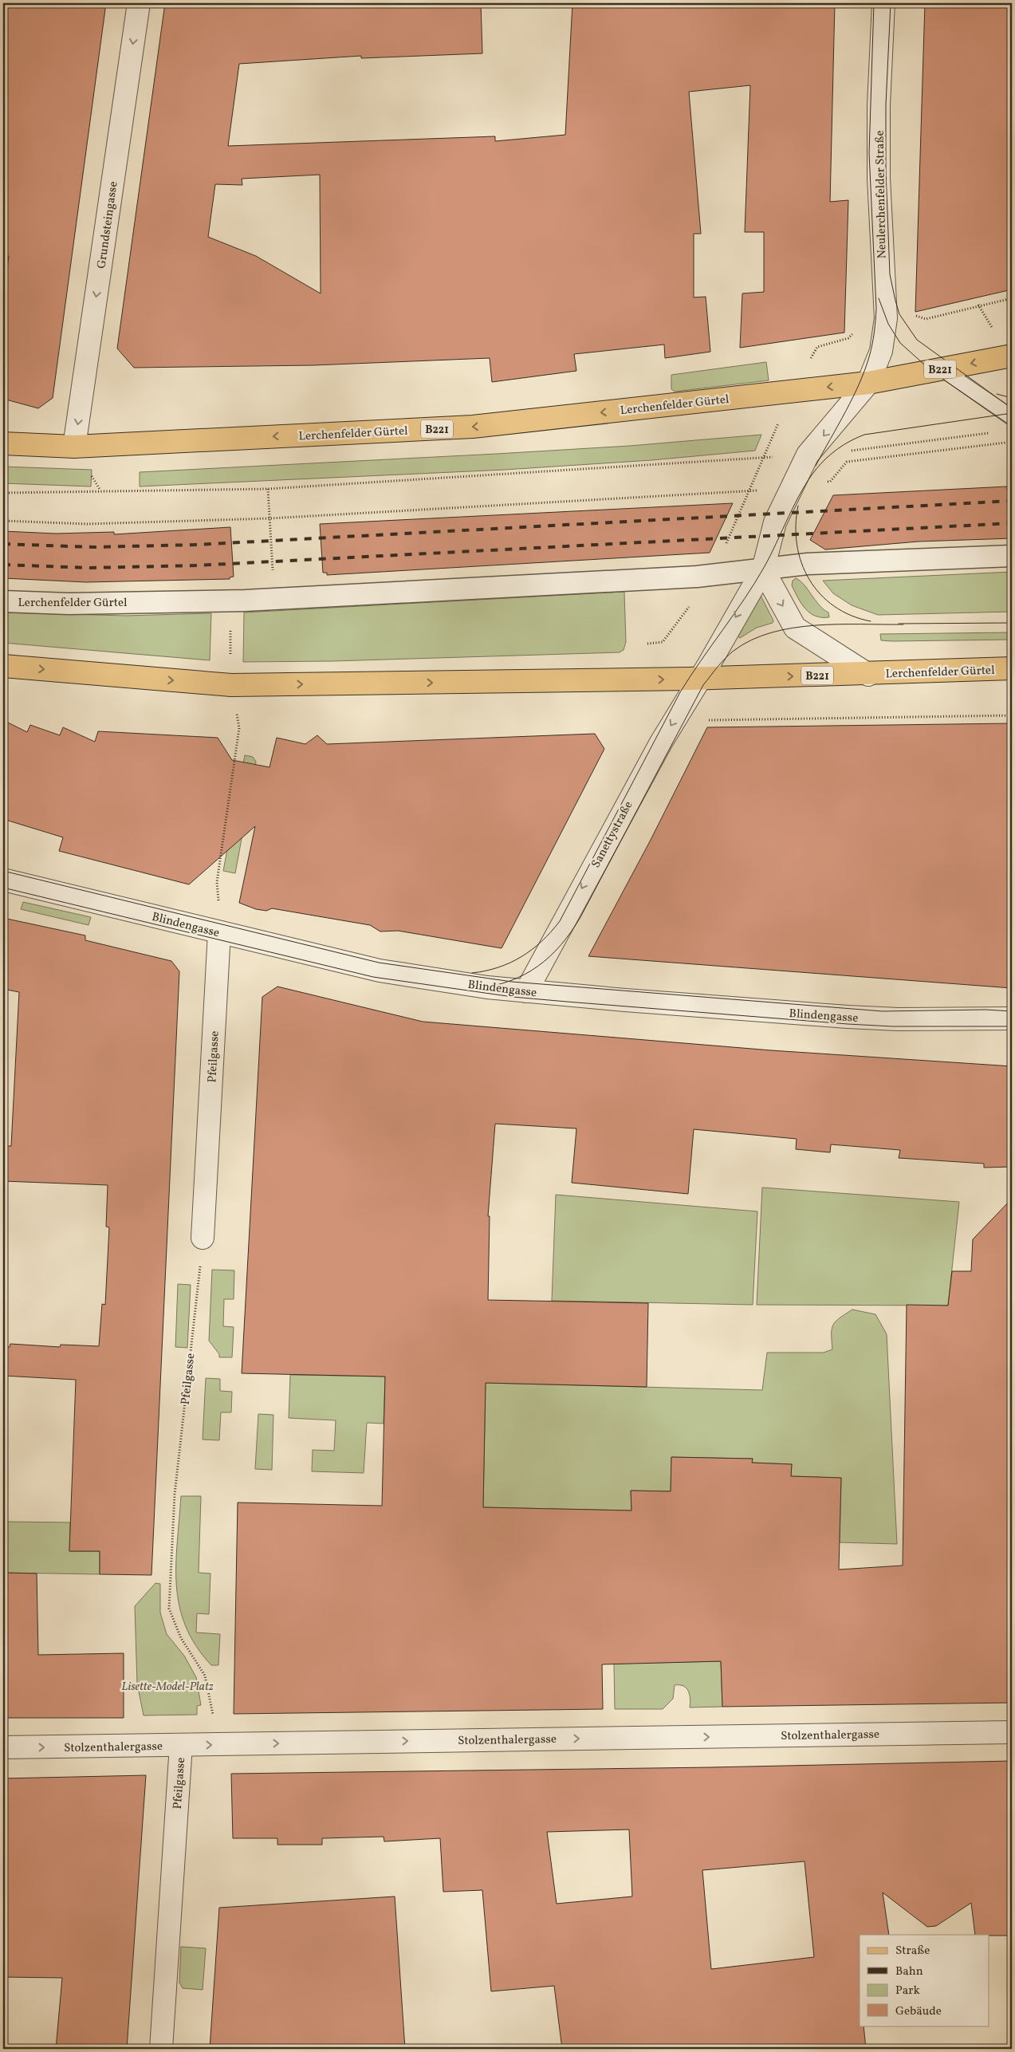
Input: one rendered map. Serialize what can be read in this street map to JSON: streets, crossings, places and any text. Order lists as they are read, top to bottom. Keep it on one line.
{"streets":{"main road":["B221","Lerchenfelder Gürtel"],"street":["Neulerchenfelder Straße","Grundsteingasse","Sanettystraße","Blindengasse","Pfeilgasse","Stolzenthalergasse"]},"crossings":[["Neulerchenfelder Straße","Lerchenfelder Gürtel"],["Grundsteingasse","Lerchenfelder Gürtel"],["Lerchenfelder Gürtel","Sanettystraße"],["Sanettystraße","Blindengasse"],["Blindengasse","Pfeilgasse"],["Pfeilgasse","Stolzenthalergasse"]],"one_way":["Grundsteingasse","Sanettystraße","Stolzenthalergasse"],"parks":["Lisette-Model-Platz"],"legend":["Straße","Bahn","Park","Gebäude"]}
